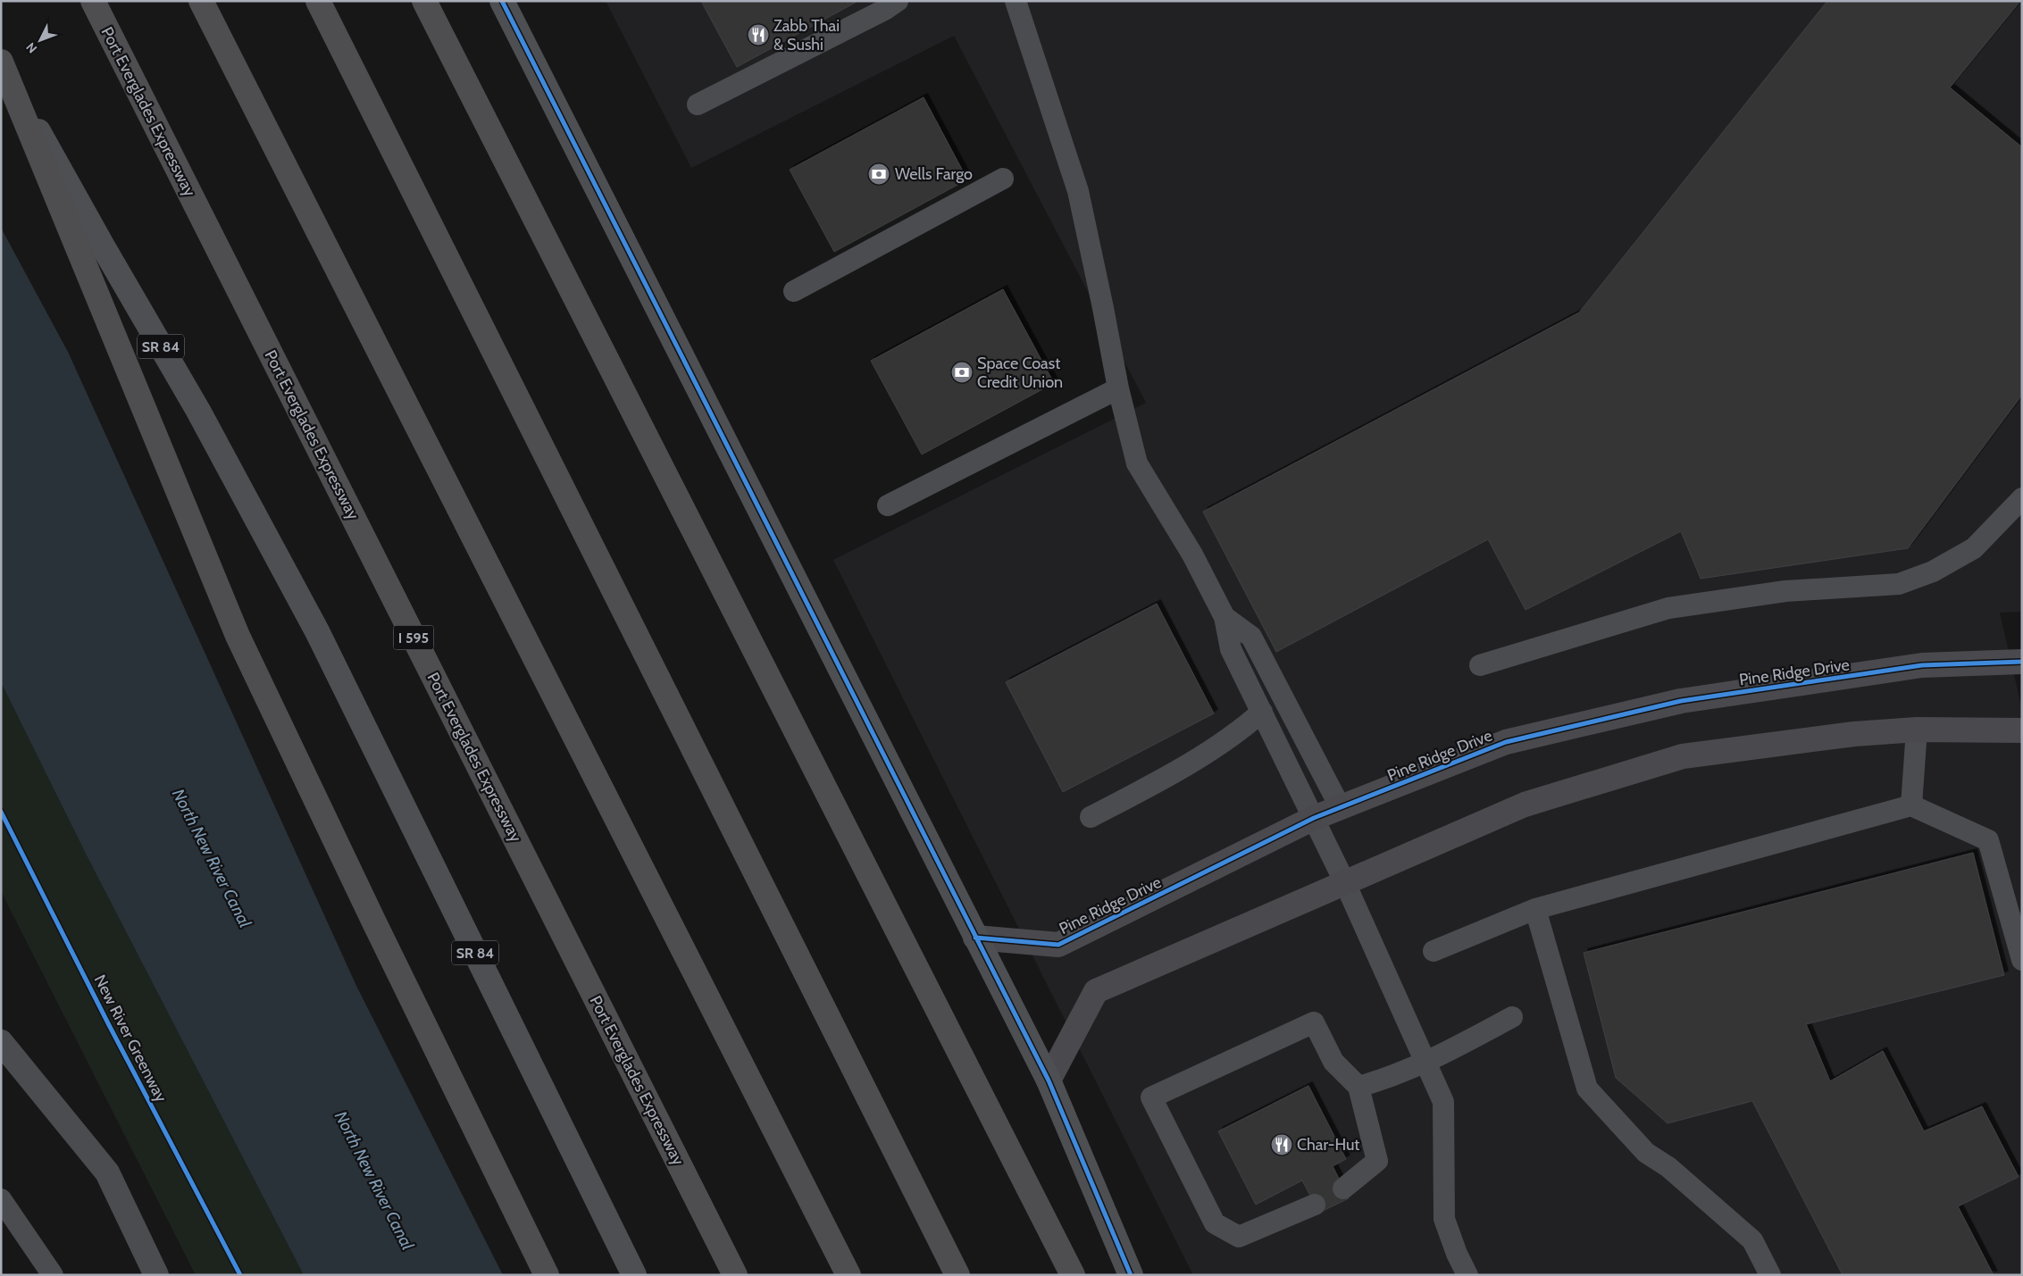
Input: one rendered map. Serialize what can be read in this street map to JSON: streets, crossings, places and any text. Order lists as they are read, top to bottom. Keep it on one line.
{"streets":{"highway":["Port Everglades Expressway","I 595"],"main road":["SR 84"],"street":["Pine Ridge Drive"],"cycle path":["New River Greenway"]},"water":["North New River Canal"],"places":{"restaurant":["Zabb Thai & Sushi","Char-Hut"],"bank":["Wells Fargo","Space Coast Credit Union"]},"north":"bottom left"}
